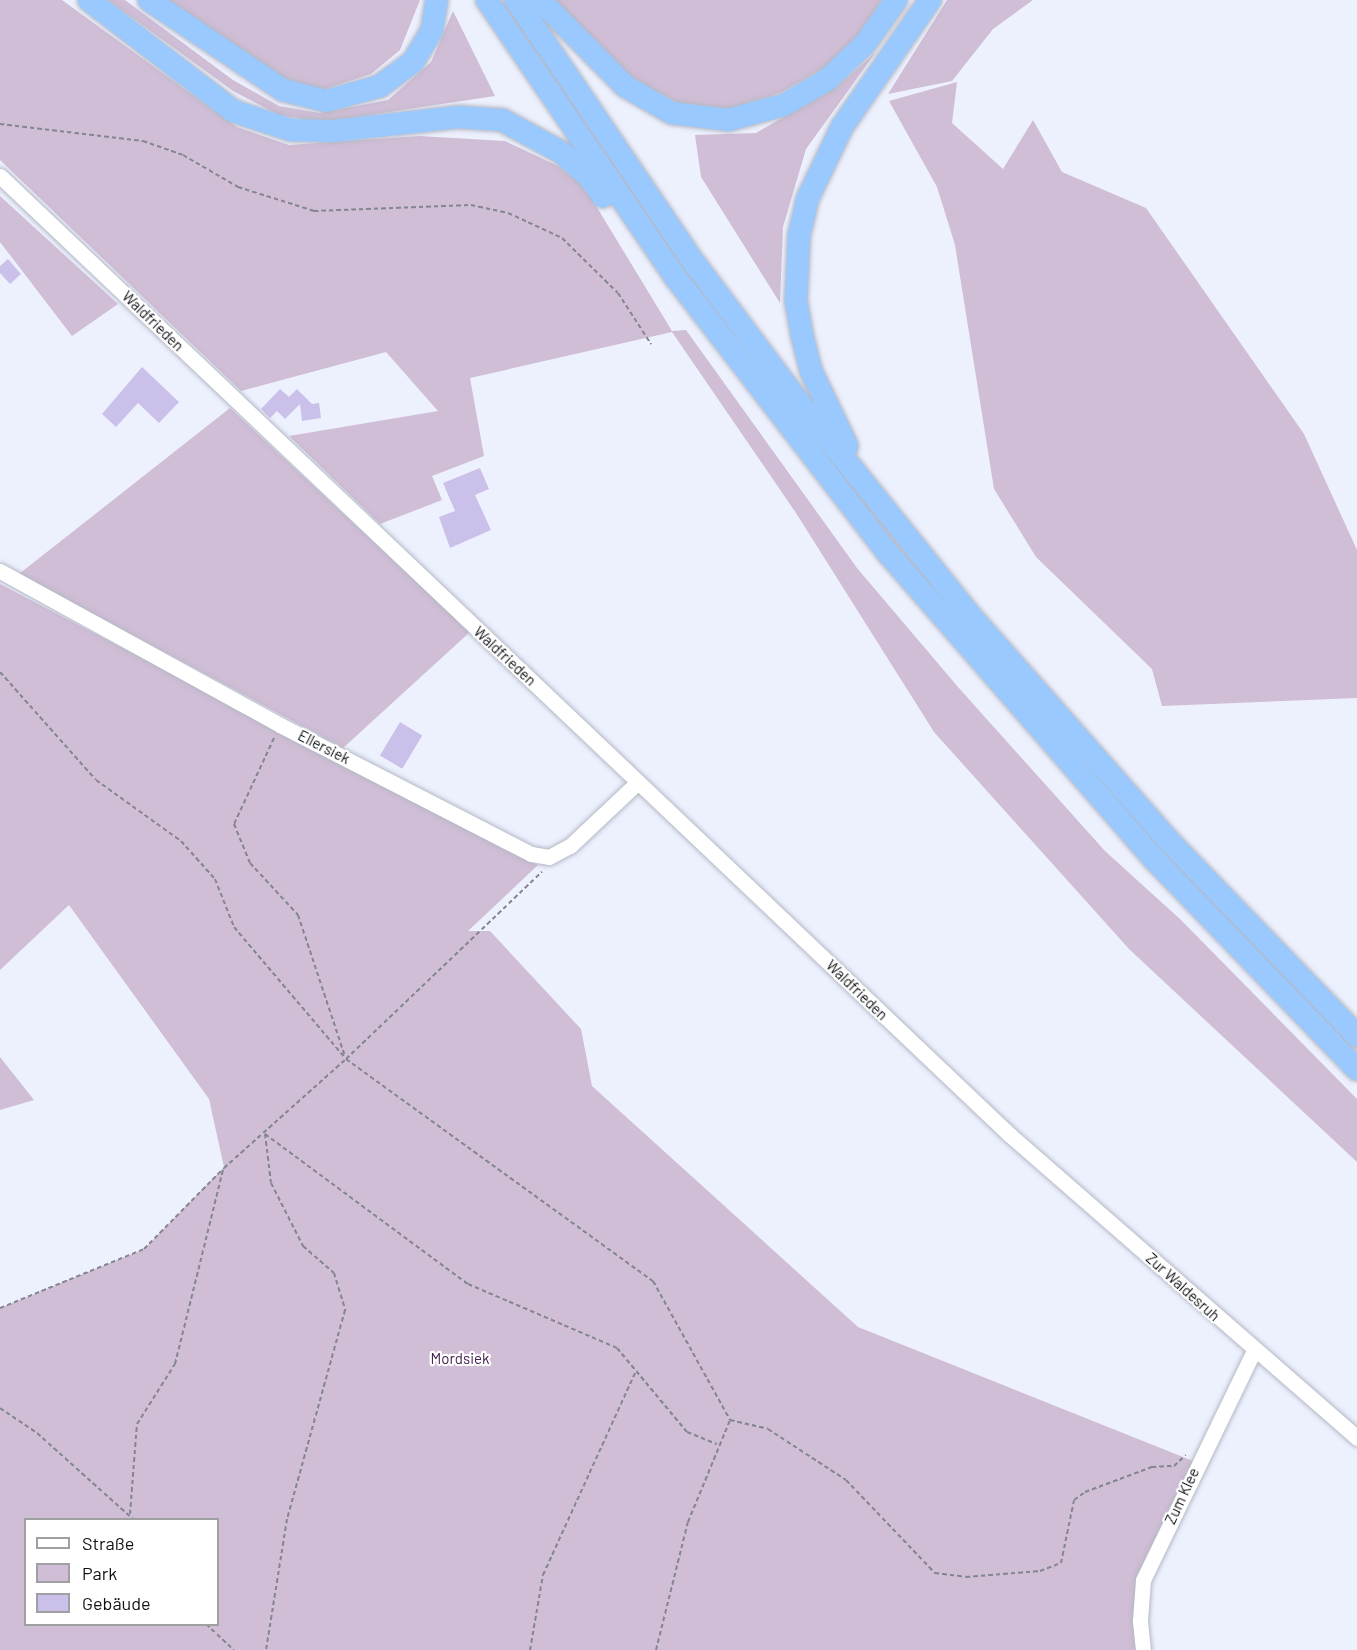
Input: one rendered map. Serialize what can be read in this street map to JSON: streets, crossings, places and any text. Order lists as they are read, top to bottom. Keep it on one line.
{"streets":{"street":["Waldfrieden","Ellersiek","Zur Waldesruh","Zum Klee"]},"crossings":[["Waldfrieden","Zur Waldesruh"],["Zur Waldesruh","Zum Klee"]],"parks":["Mordsiek"],"legend":["Straße","Park","Gebäude"]}
